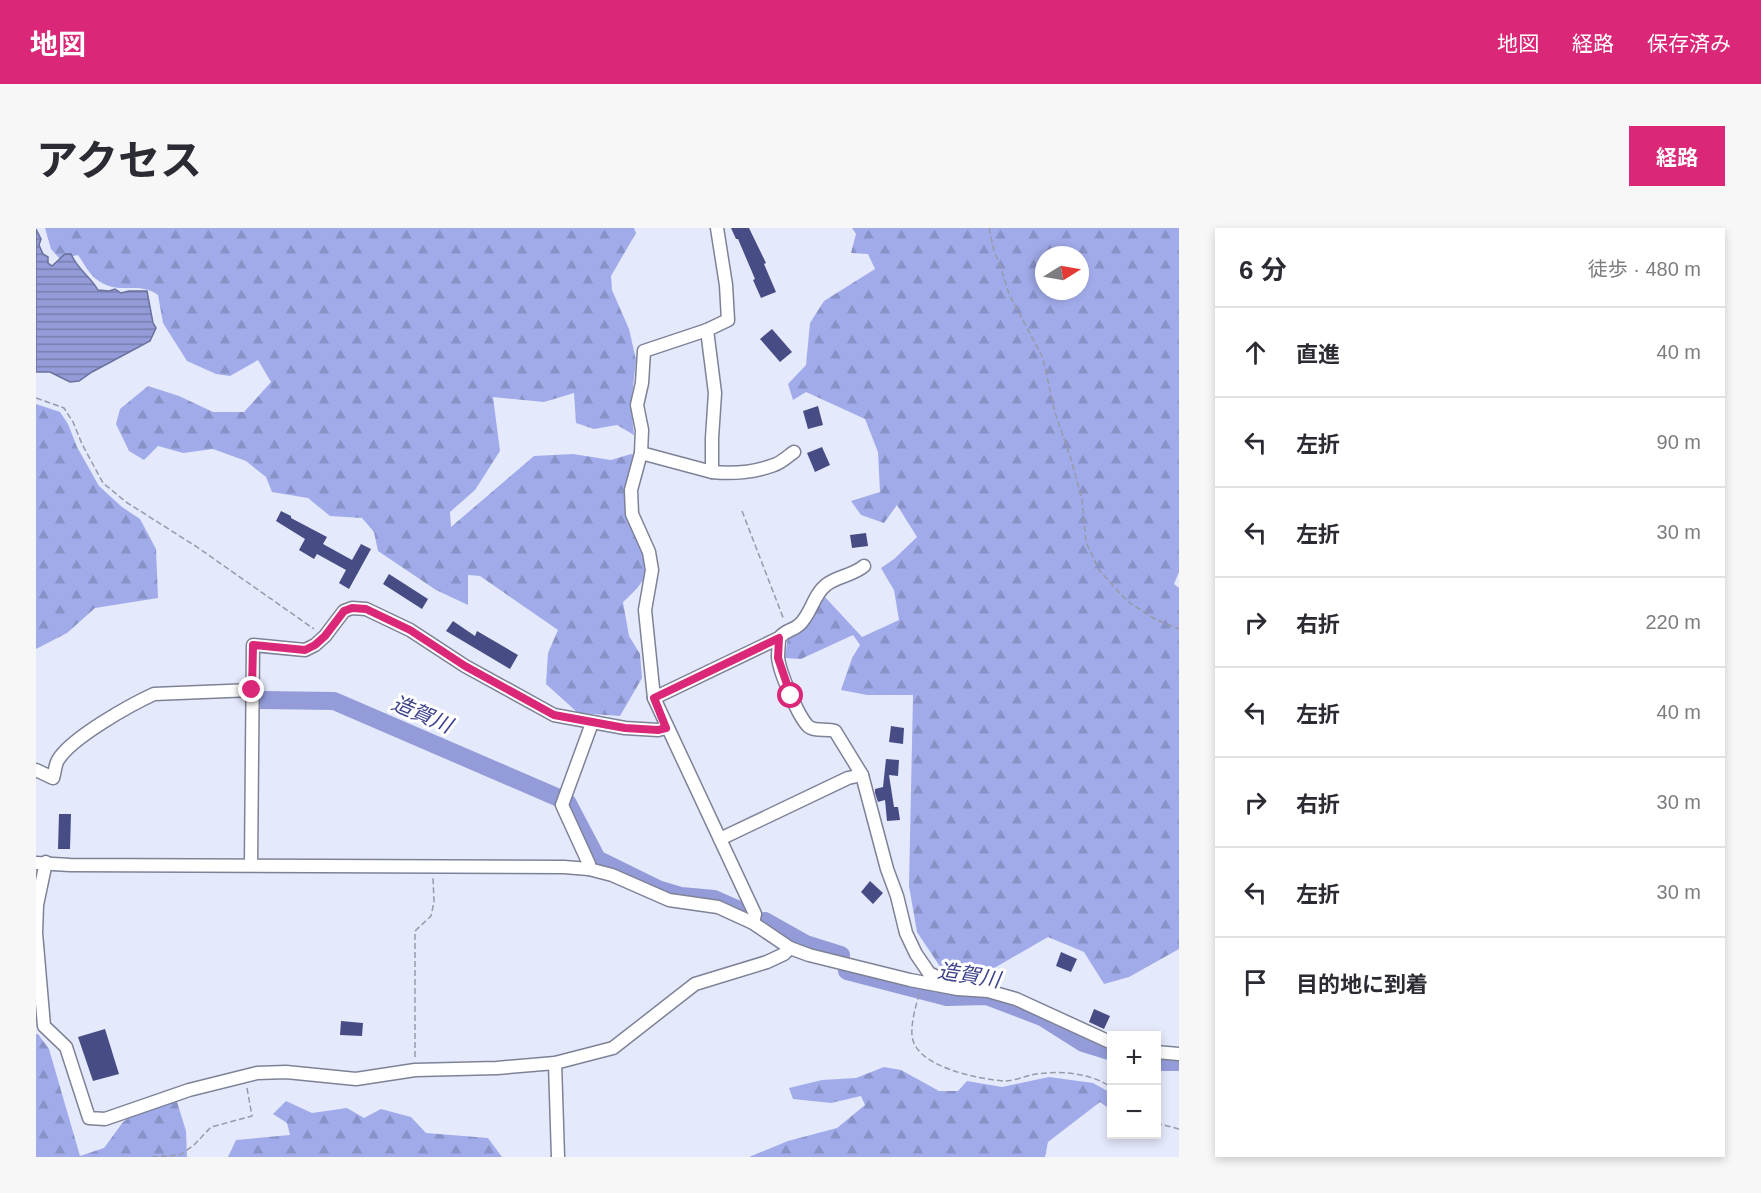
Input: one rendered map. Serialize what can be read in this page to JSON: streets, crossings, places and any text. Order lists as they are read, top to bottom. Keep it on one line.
{"water":["造賀川"],"north":"right","page":{"header":"地図","nav":["地図","経路","保存済み"],"title":"アクセス","buttons":"経路","heading":["6 分","徒歩 · 480 m"],"list":[["直進","40 m"],["左折","90 m"],["左折","30 m"],["右折","220 m"],["左折","40 m"],["右折","30 m"],["左折","30 m"],"目的地に到着"],"map_buttons":["+","−"]}}
